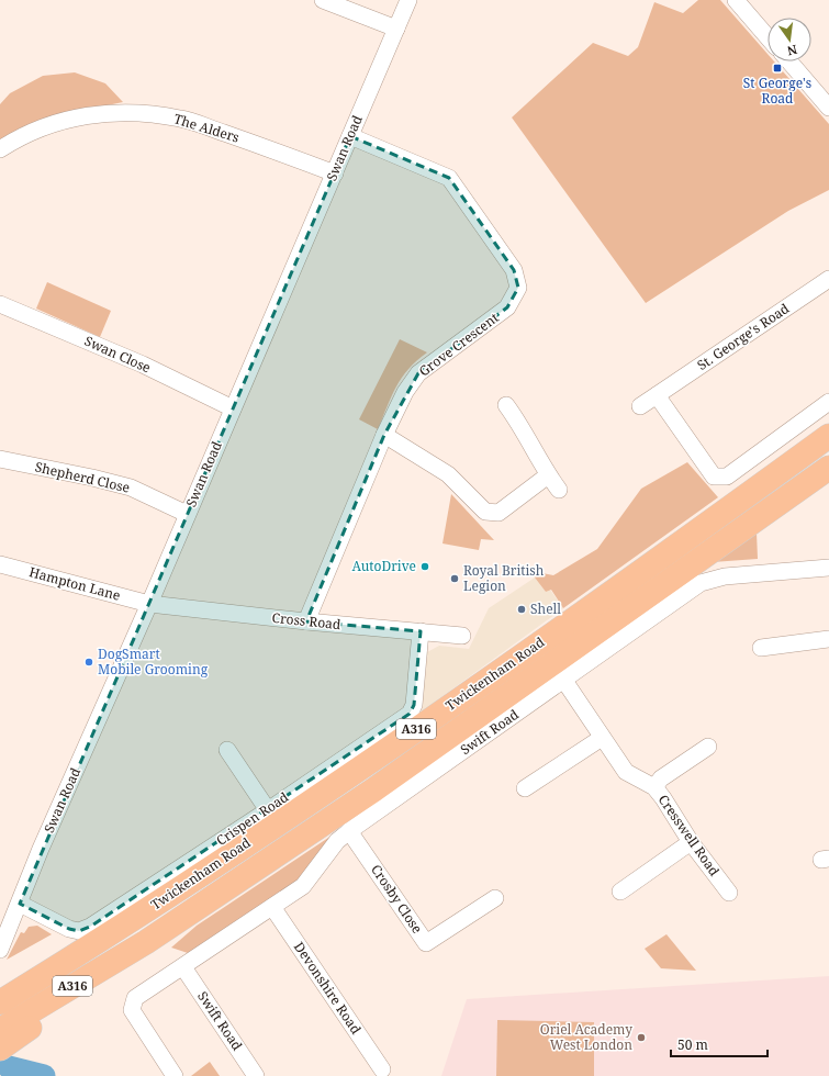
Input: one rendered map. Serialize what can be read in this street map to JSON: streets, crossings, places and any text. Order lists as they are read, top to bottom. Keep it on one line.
{"streets":{"highway":["Twickenham Road","A316"],"street":["The Alders","Swan Road","St. George's Road","Grove Crescent","Swan Close","Shepherd Close","Hampton Lane","Cross Road","Swift Road","Crispen Road","Cresswell Road","Crosby Close","Devonshire Road"]},"crossings":[["The Alders","Swan Road"],["Swan Road","Grove Crescent"],["Swan Road","Swan Close"],["Swan Road","Shepherd Close"],["Swan Road","Hampton Lane"],["Swan Road","Cross Road"],["Swan Road","Crispen Road"],["Grove Crescent","Cross Road"],["Hampton Lane","Cross Road"],["Cross Road","Crispen Road"],["Swift Road","Cresswell Road"],["Swift Road","Crosby Close"],["Swift Road","Devonshire Road"]],"places":{"transit":["St George's Road"],"other":["AutoDrive","Royal British Legion","Shell","DogSmart Mobile Grooming","Oriel Academy West London"]},"scale_bar":"50 m","north":"bottom"}
